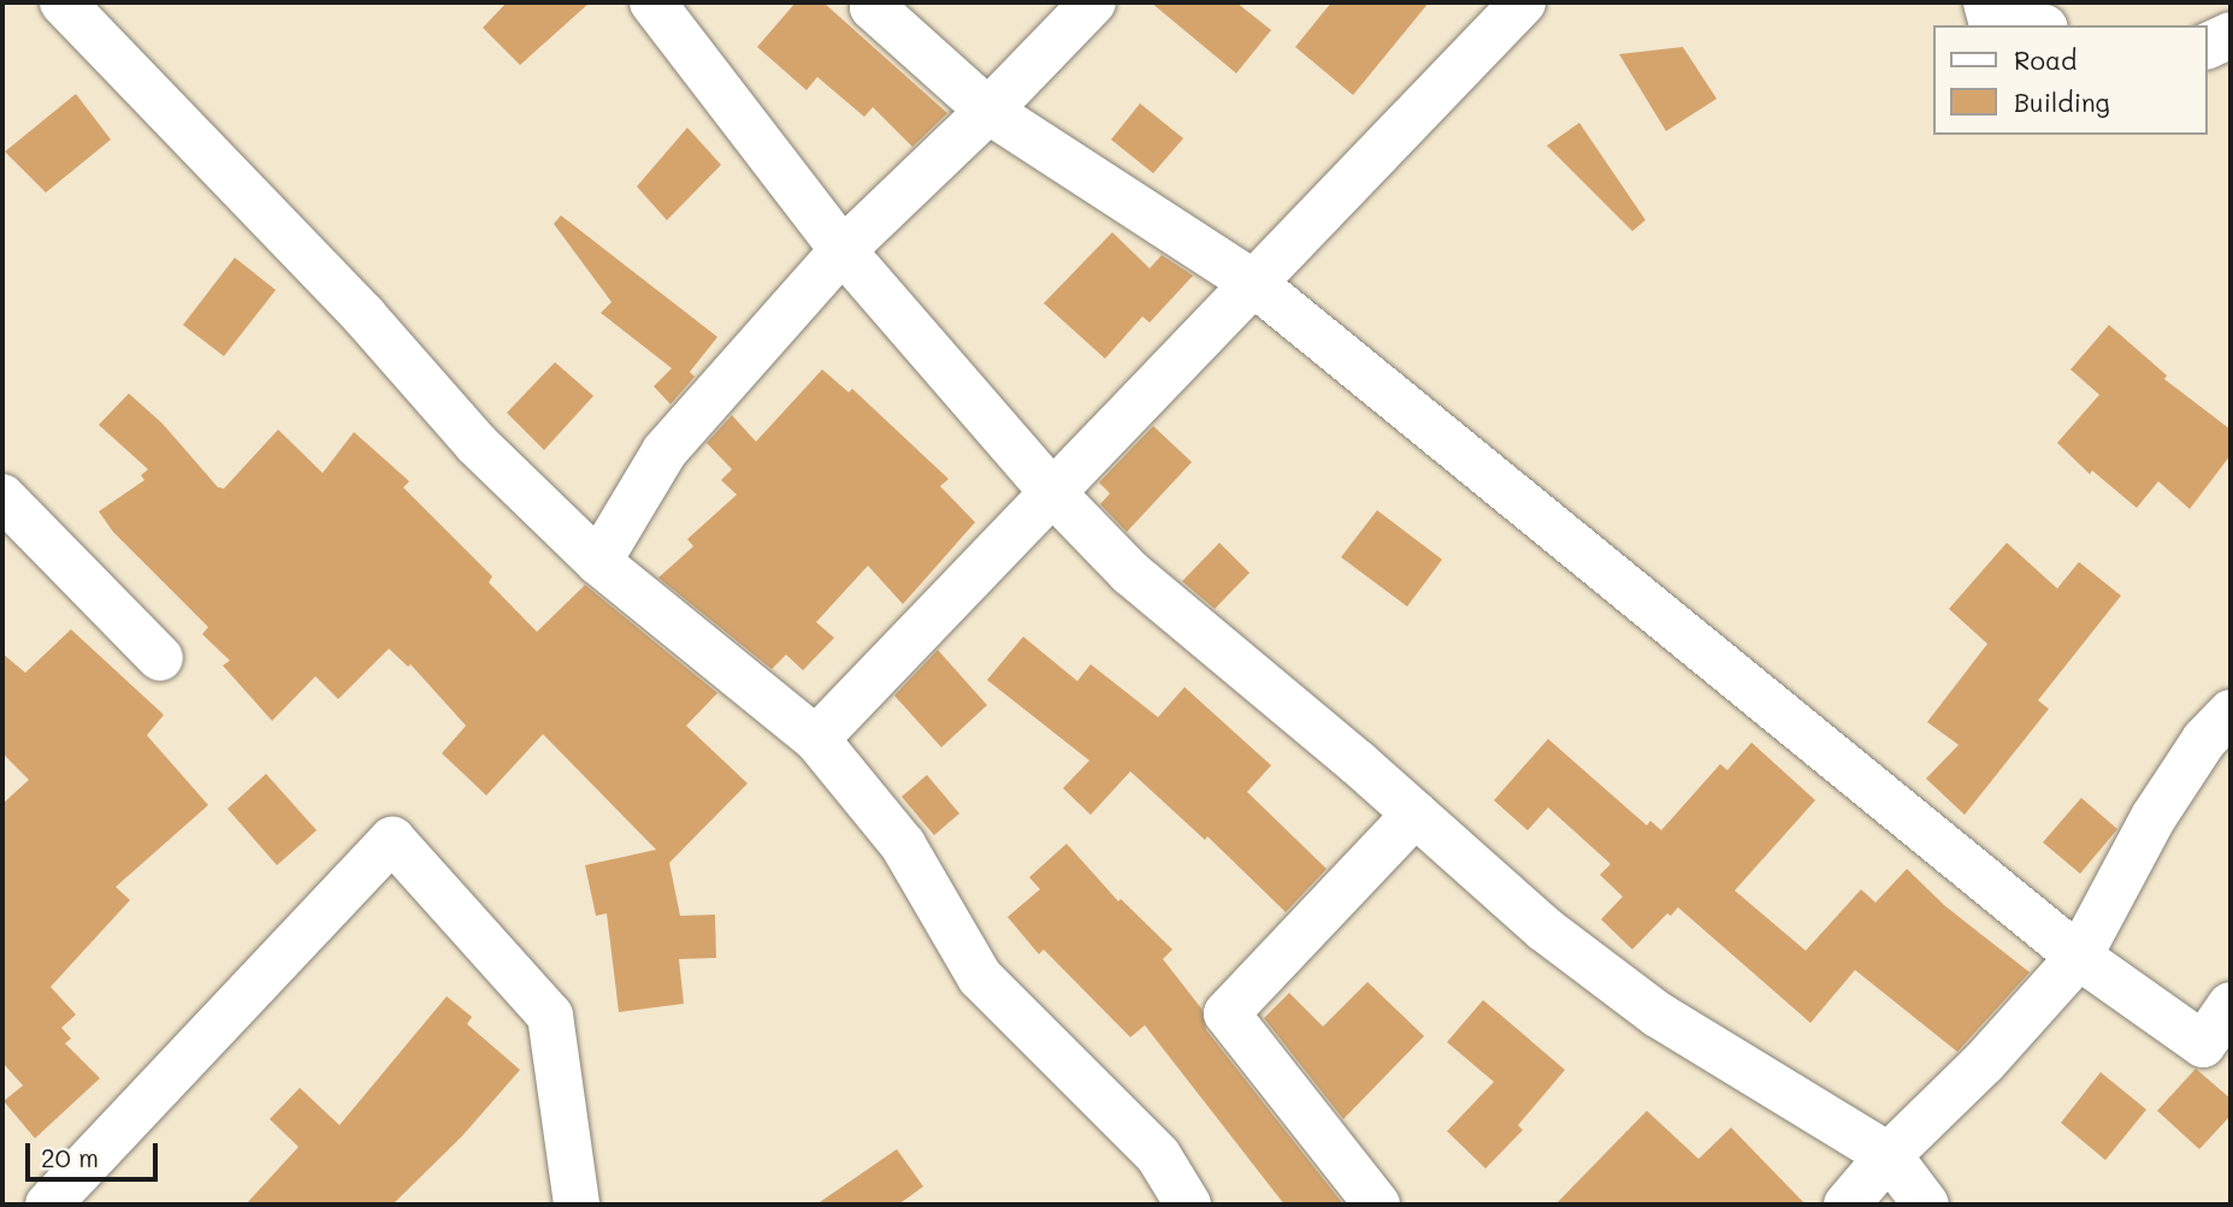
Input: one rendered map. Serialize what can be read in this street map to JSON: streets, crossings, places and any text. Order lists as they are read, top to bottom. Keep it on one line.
{"legend":["Road","Building"],"scale_bar":"20 m"}
